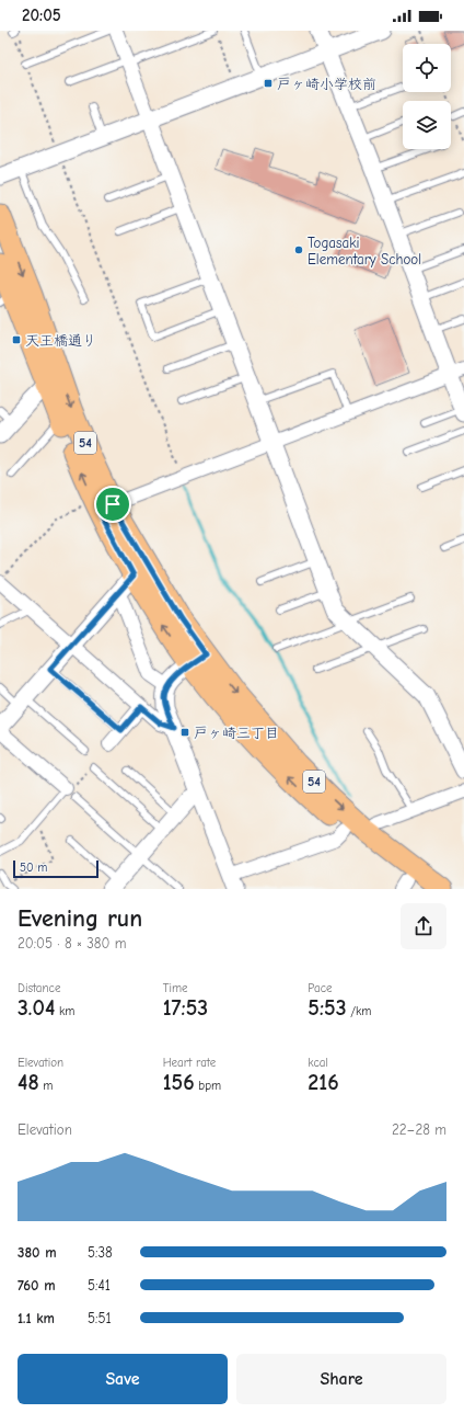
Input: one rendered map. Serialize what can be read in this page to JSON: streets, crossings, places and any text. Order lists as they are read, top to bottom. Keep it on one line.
{"streets":{"main road":["54"]},"places":{"transit":["戸ヶ崎小学校前","天王橋通り","戸ヶ崎三丁目"],"other":["Togasaki Elementary School"]},"scale_bar":"50 m","page":{"status":"20:05","scale":"50 m","heading":["Evening run","20:05 · 8 × 380 m"],"stats":[["Distance","3.04 km"],["Time","17:53"],["Pace","5:53 /km"],["Elevation","48 m"],["Heart rate","156 bpm"],["kcal","216"]],"chart":["Elevation","22–28 m"],"list":[{"name":"380 m","note":"5:38"},{"name":"760 m","note":"5:41"},{"name":"1.1 km","note":"5:51"}],"buttons":["Save","Share"]}}
